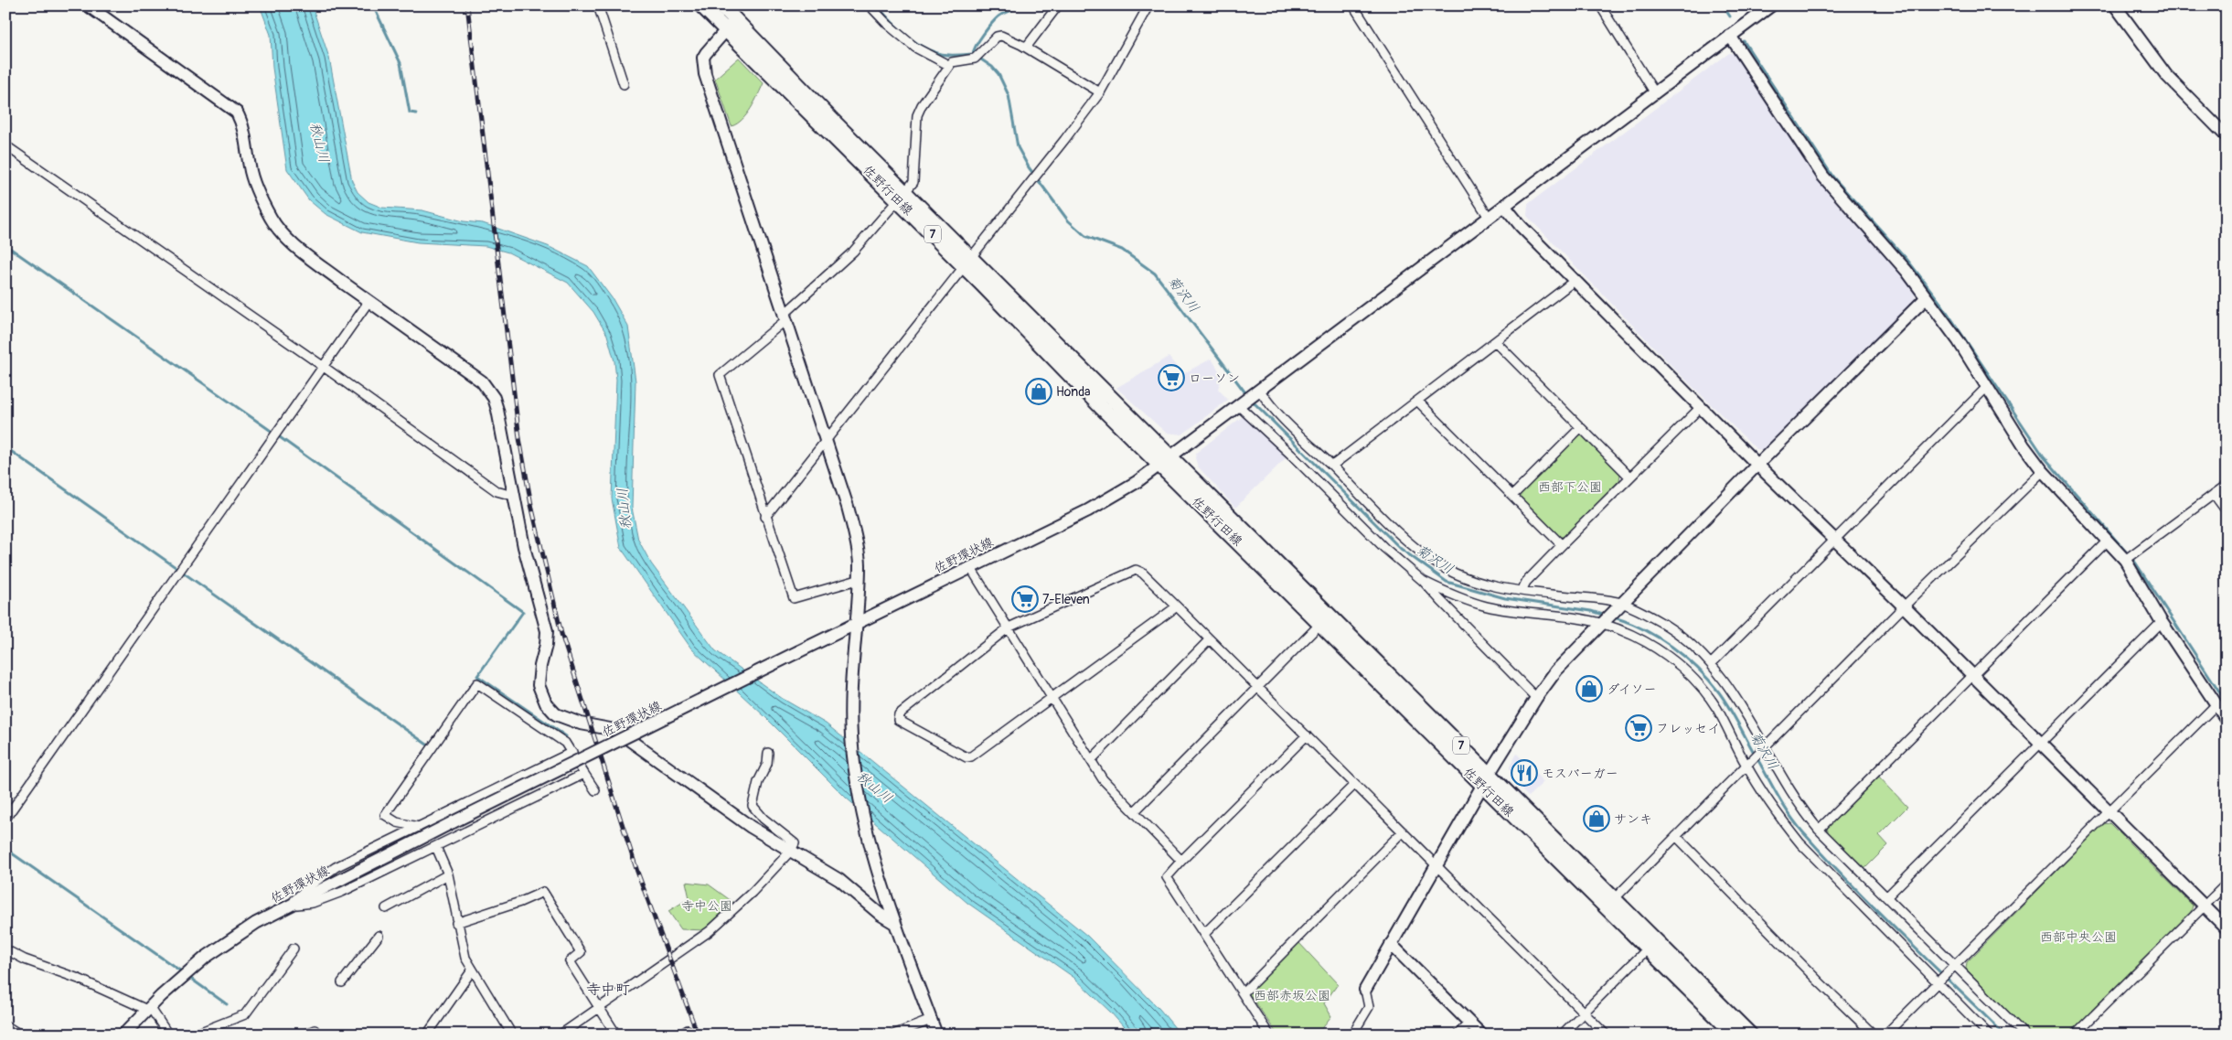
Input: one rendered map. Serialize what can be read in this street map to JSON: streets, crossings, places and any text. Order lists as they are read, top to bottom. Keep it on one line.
{"streets":{"main road":["佐野行田線","7"],"street":["佐野環状線"]},"crossings":[["佐野行田線","佐野環状線"]],"districts":["寺中町"],"water":["秋山川","菊沢川"],"parks":["西部下公園","寺中公園","西部中央公園","西部赤坂公園"],"places":{"supermarket":["ローソン","7-Eleven","フレッセイ"],"shop":["Honda","ダイソー","サンキ"],"restaurant":["モスバーガー"]}}
